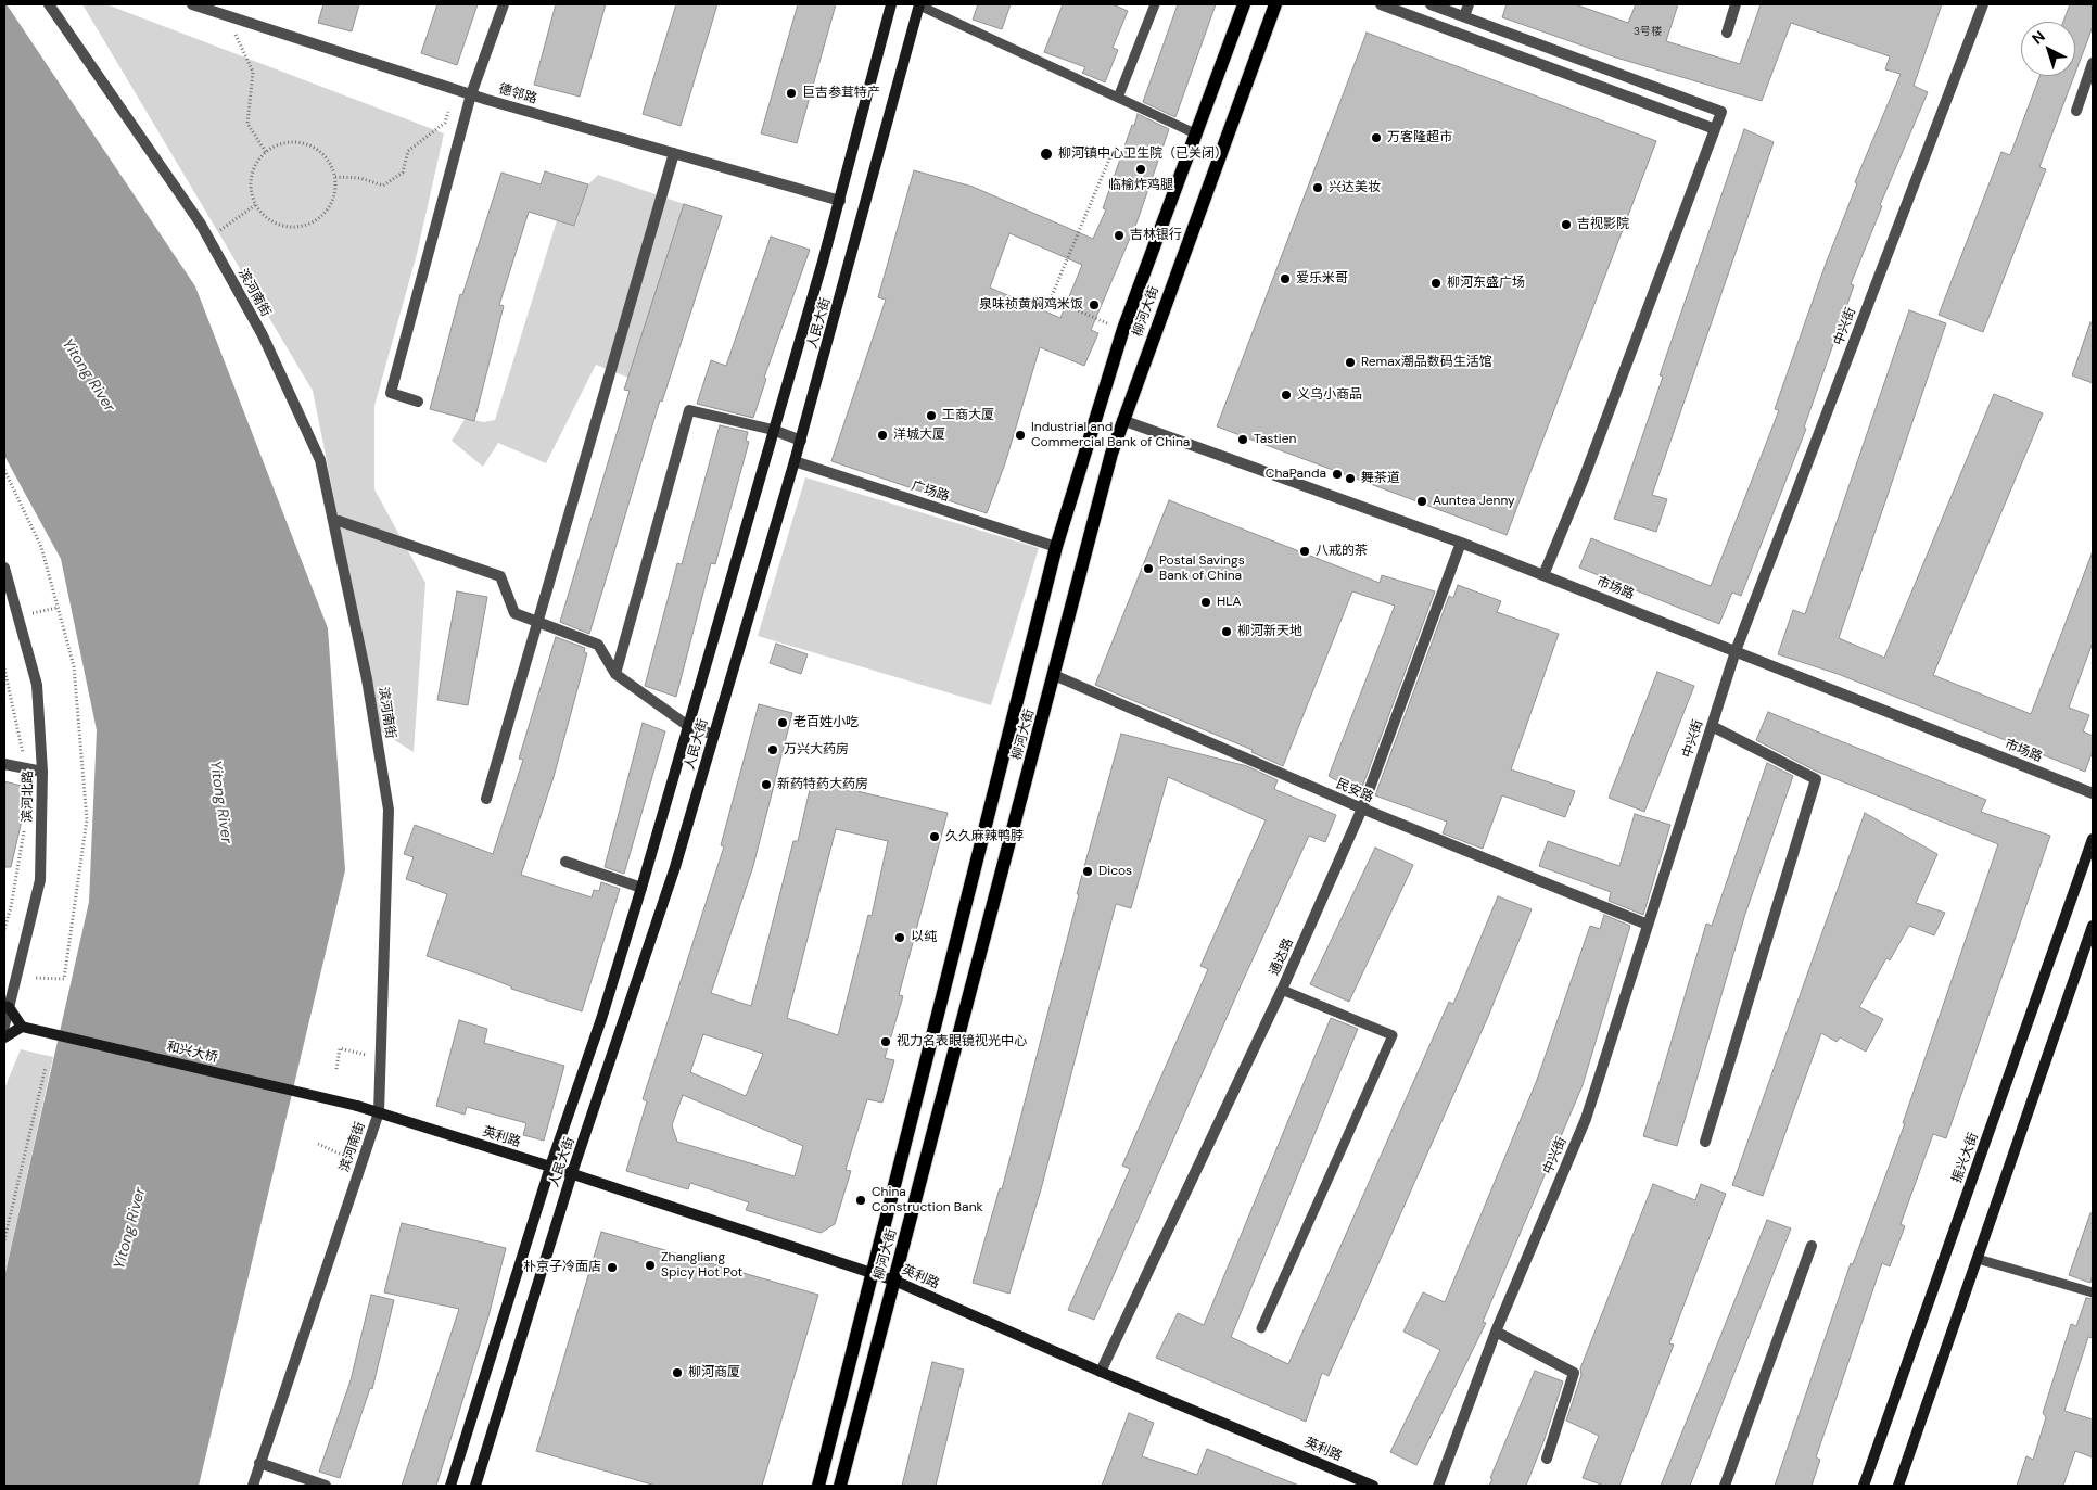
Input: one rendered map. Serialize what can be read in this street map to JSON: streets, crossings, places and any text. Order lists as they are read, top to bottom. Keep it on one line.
{"streets":{"main road":["柳河大街"],"street":["德邻路","滨河南街","人民大街","中兴街","广场路","市场路","民安路","滨河北路","通达路","和兴大桥","英利路","振兴大街"]},"crossings":[["德邻路","人民大街"],["滨河南街","和兴大桥"],["滨河南街","英利路"],["柳河大街","广场路"],["柳河大街","市场路"],["柳河大街","民安路"],["柳河大街","英利路"],["人民大街","广场路"],["人民大街","英利路"],["中兴街","市场路"],["中兴街","民安路"],["市场路","通达路"],["民安路","通达路"],["通达路","英利路"],["和兴大桥","英利路"]],"water":["Yitong River"],"places":["巨吉参茸特产","万客隆超市","柳河镇中心卫生院（已关闭）","临榆炸鸡腿","兴达美妆","吉视影院","吉林银行","爱乐米哥","柳河东盛广场","泉味祯黄焖鸡米饭","Remax潮品数码生活馆","义乌小商品","工商大厦","洋城大厦","Industrial and Commercial Bank of China","Tastien","ChaPanda","舞茶道","Auntea Jenny","八戒的茶","Postal Savings Bank of China","HLA","柳河新天地","老百姓小吃","万兴大药房","新药特药大药房","久久麻辣鸭脖","Dicos","以纯","视力名表眼镜视光中心","China Construction Bank","Zhangliang Spicy Hot Pot","朴京子冷面店","柳河商厦"],"house_numbers":["3号楼"],"north":"top left"}
